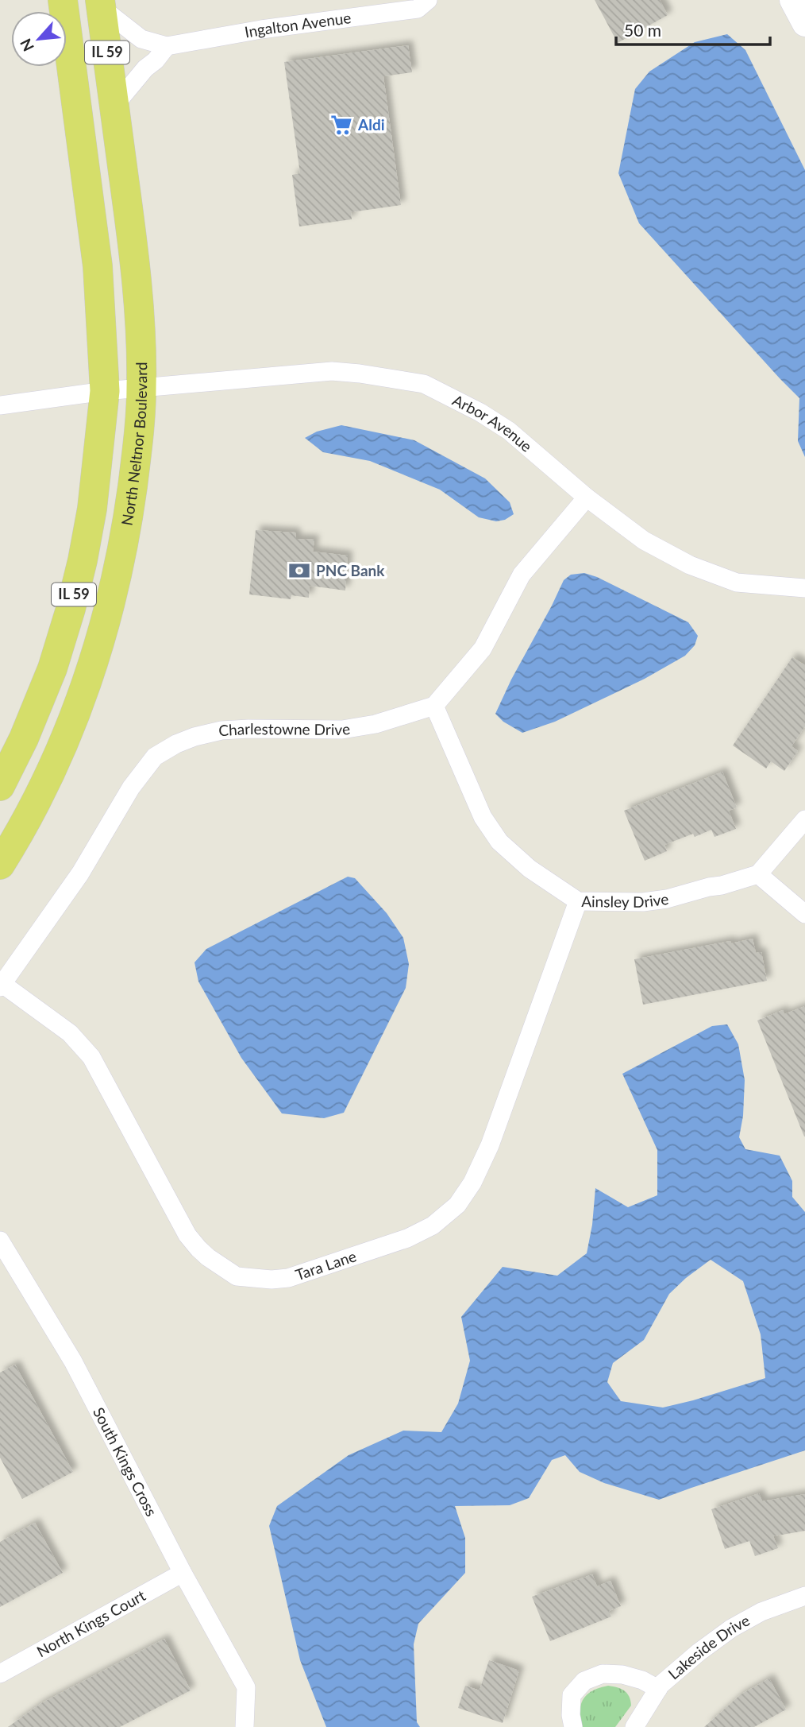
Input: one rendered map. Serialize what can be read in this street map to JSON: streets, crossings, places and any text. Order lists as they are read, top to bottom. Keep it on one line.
{"streets":{"main road":["IL 59","North Neltnor Boulevard"],"street":["Ingalton Avenue","Arbor Avenue","Charlestowne Drive","Ainsley Drive","Tara Lane","South Kings Cross","North Kings Court","Lakeside Drive"]},"crossings":[["Ingalton Avenue","North Neltnor Boulevard"],["Arbor Avenue","North Neltnor Boulevard"],["Charlestowne Drive","Ainsley Drive"],["Charlestowne Drive","Tara Lane"],["Ainsley Drive","Tara Lane"],["South Kings Cross","North Kings Court"]],"places":{"supermarket":["Aldi"],"bank":["PNC Bank"]},"scale_bar":"50 m","north":"bottom left"}
